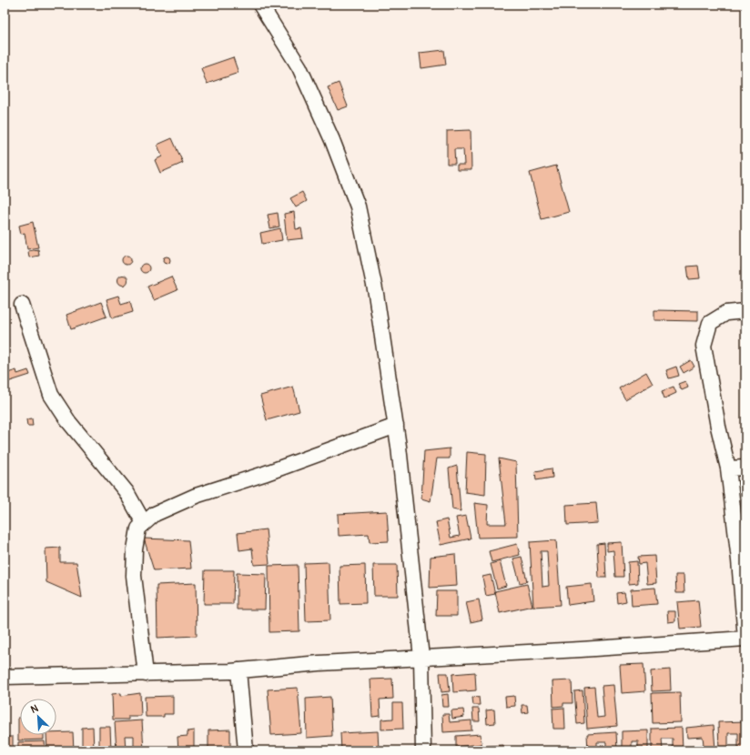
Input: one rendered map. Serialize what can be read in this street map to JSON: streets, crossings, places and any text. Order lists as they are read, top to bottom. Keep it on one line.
{"north":"top left"}
